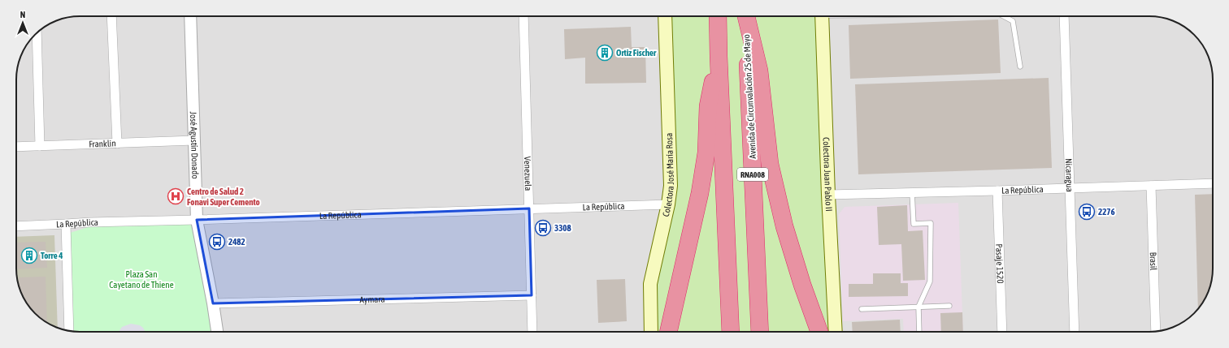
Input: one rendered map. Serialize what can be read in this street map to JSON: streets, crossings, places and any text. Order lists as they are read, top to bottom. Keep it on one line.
{"streets":{"highway":["Avenida de Circunvalación 25 de Mayo","RNA008"],"main road":["Colectora Juan Pablo II","Colectora José María Rosa"],"street":["Franklin","José Agustín Donado","Venezuela","Nicaragua","La República","Brasil","Pasaje 1520","Aymara"]},"crossings":[["Franklin","José Agustín Donado"],["José Agustín Donado","La República"],["José Agustín Donado","Aymara"],["Venezuela","La República"],["Venezuela","Aymara"],["Colectora Juan Pablo II","La República"],["Colectora José María Rosa","La República"],["Nicaragua","La República"],["La República","Brasil"],["La República","Pasaje 1520"]],"parks":["Plaza San Cayetano de Thiene"],"places":{"building":["Ortiz Fischer","Torre 4"],"hospital":["Centro de Salud 2 Fonavi Super Cemento"],"bus stop":["2276","3308","2482"]},"north":"top"}
